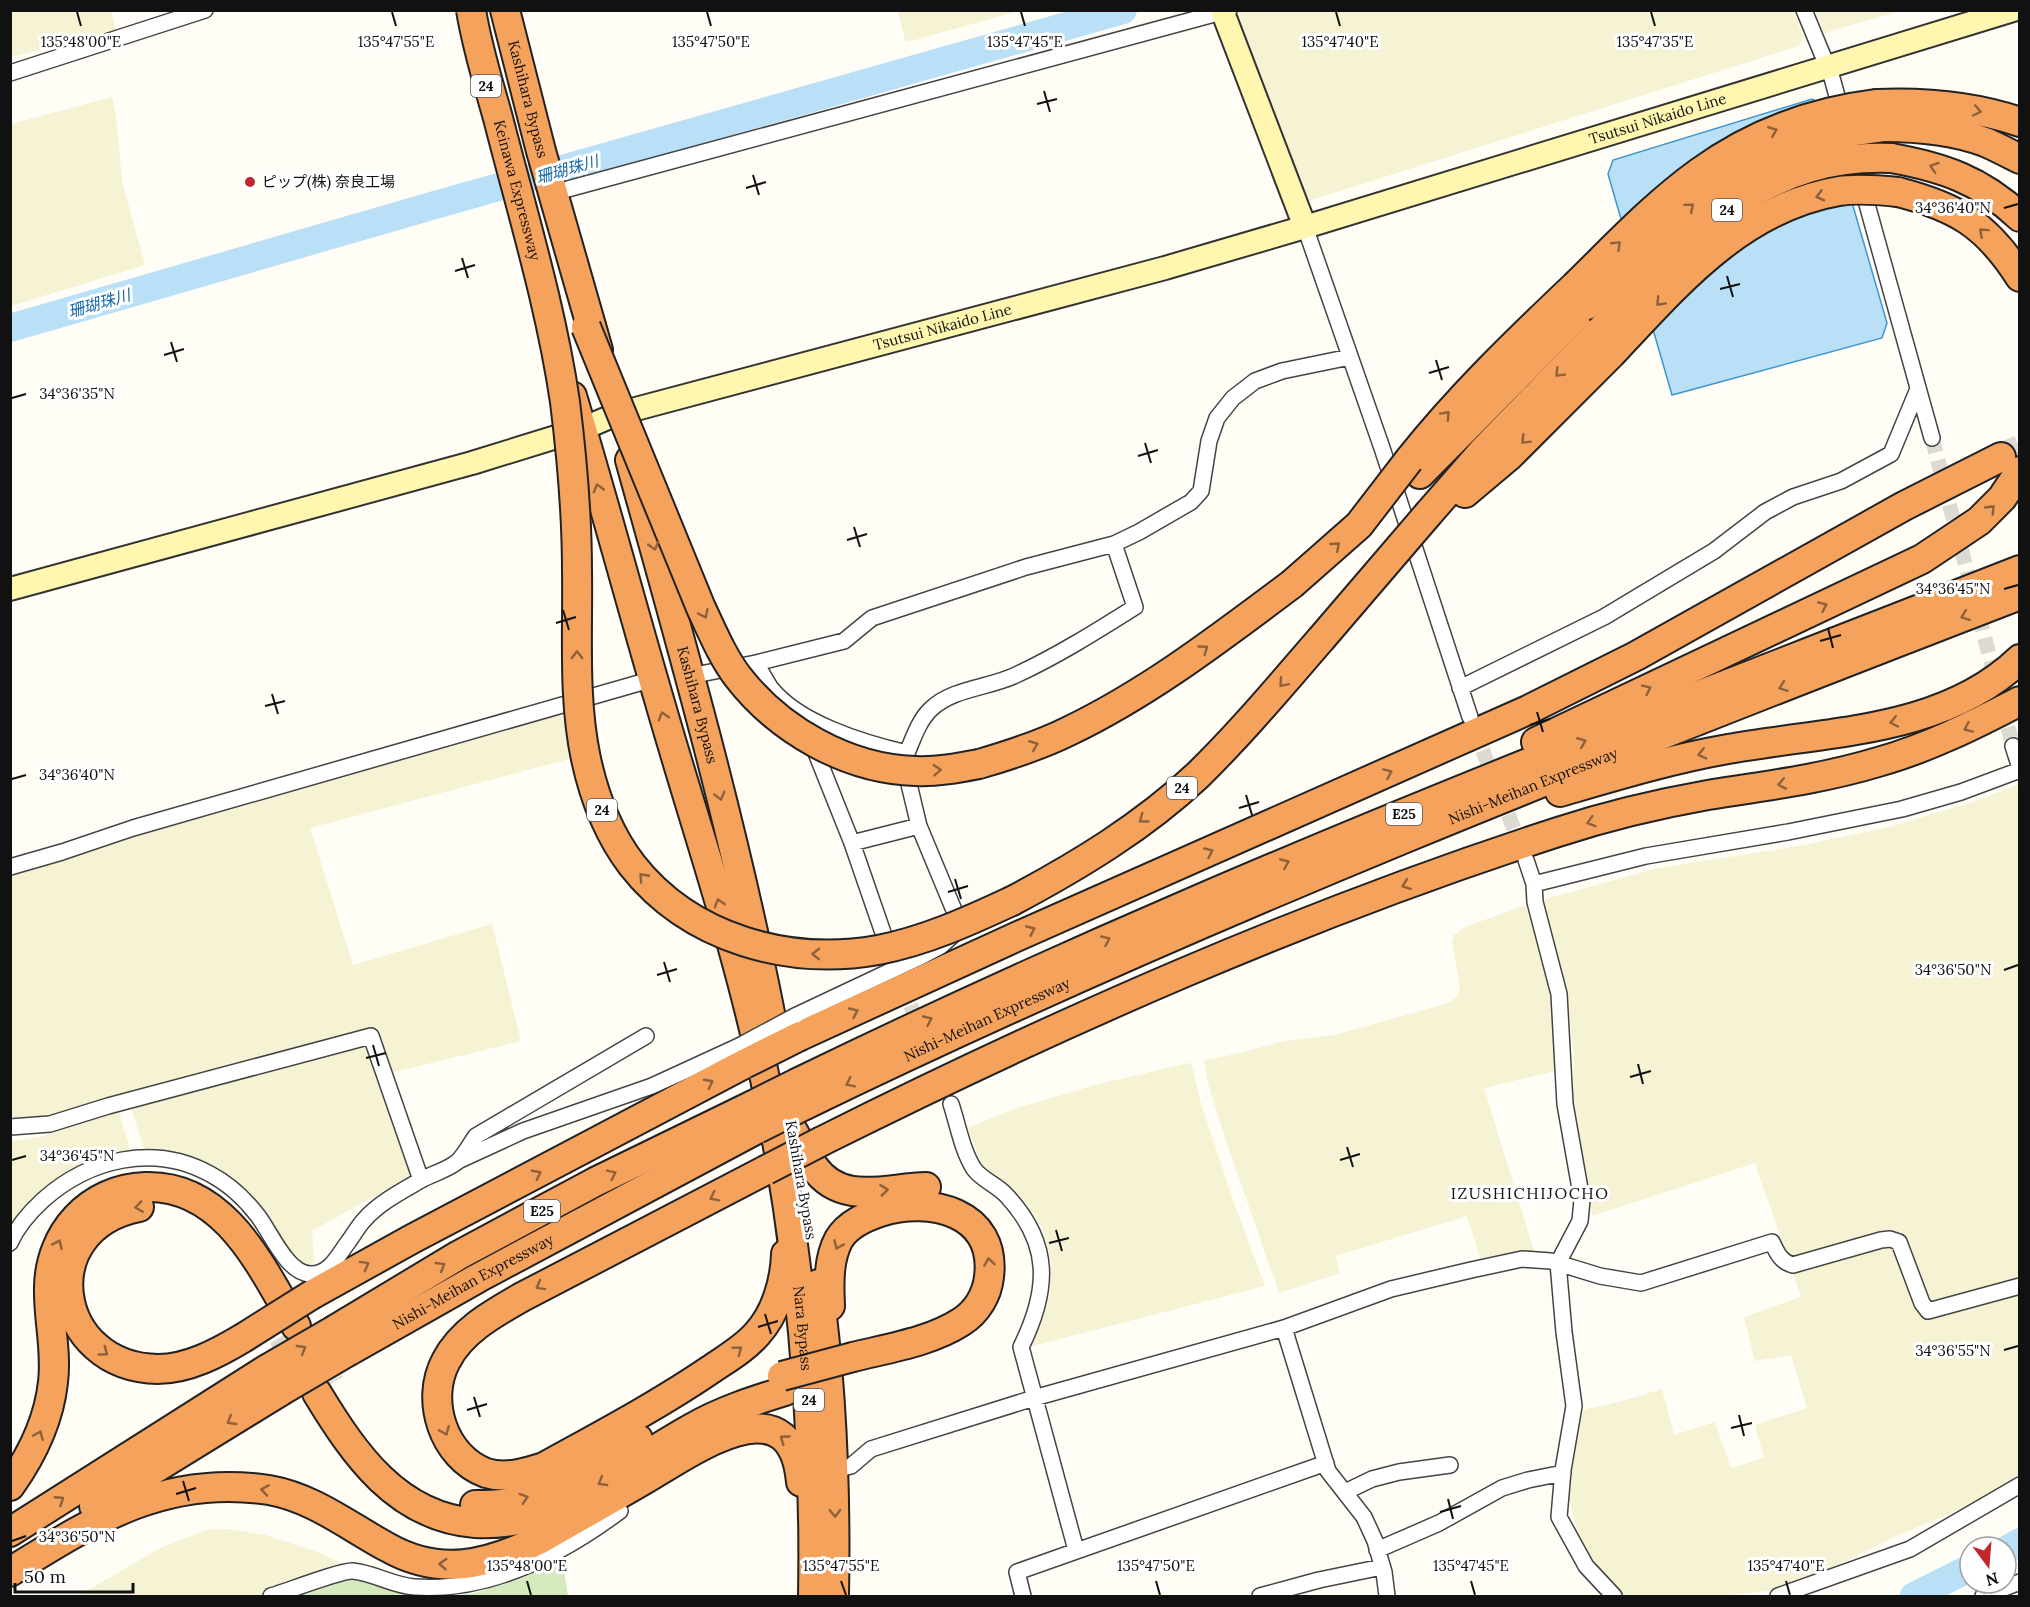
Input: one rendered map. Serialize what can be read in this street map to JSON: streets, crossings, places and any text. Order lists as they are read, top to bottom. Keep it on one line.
{"streets":{"highway":["24","Kashihara Bypass","Keinawa Expressway","Nishi-Meihan Expressway","E25","Nara Bypass"],"main road":["Tsutsui Nikaido Line"]},"crossings":[["24","Kashihara Bypass"],["24","Keinawa Expressway"],["Kashihara Bypass","Tsutsui Nikaido Line"],["Kashihara Bypass","Keinawa Expressway"],["Kashihara Bypass","Nara Bypass"]],"districts":["IZUSHICHIJOCHO"],"water":["珊瑚珠川"],"places":["ピップ(株) 奈良工場"],"scale_bar":"50 m","north":"bottom","coordinates":["135°48'00\"E","135°47'55\"E","135°47'50\"E","135°47'45\"E","135°47'40\"E","135°47'35\"E","34°36'40\"N","34°36'35\"N","34°36'45\"N","34°36'50\"N","34°36'55\"N"]}
